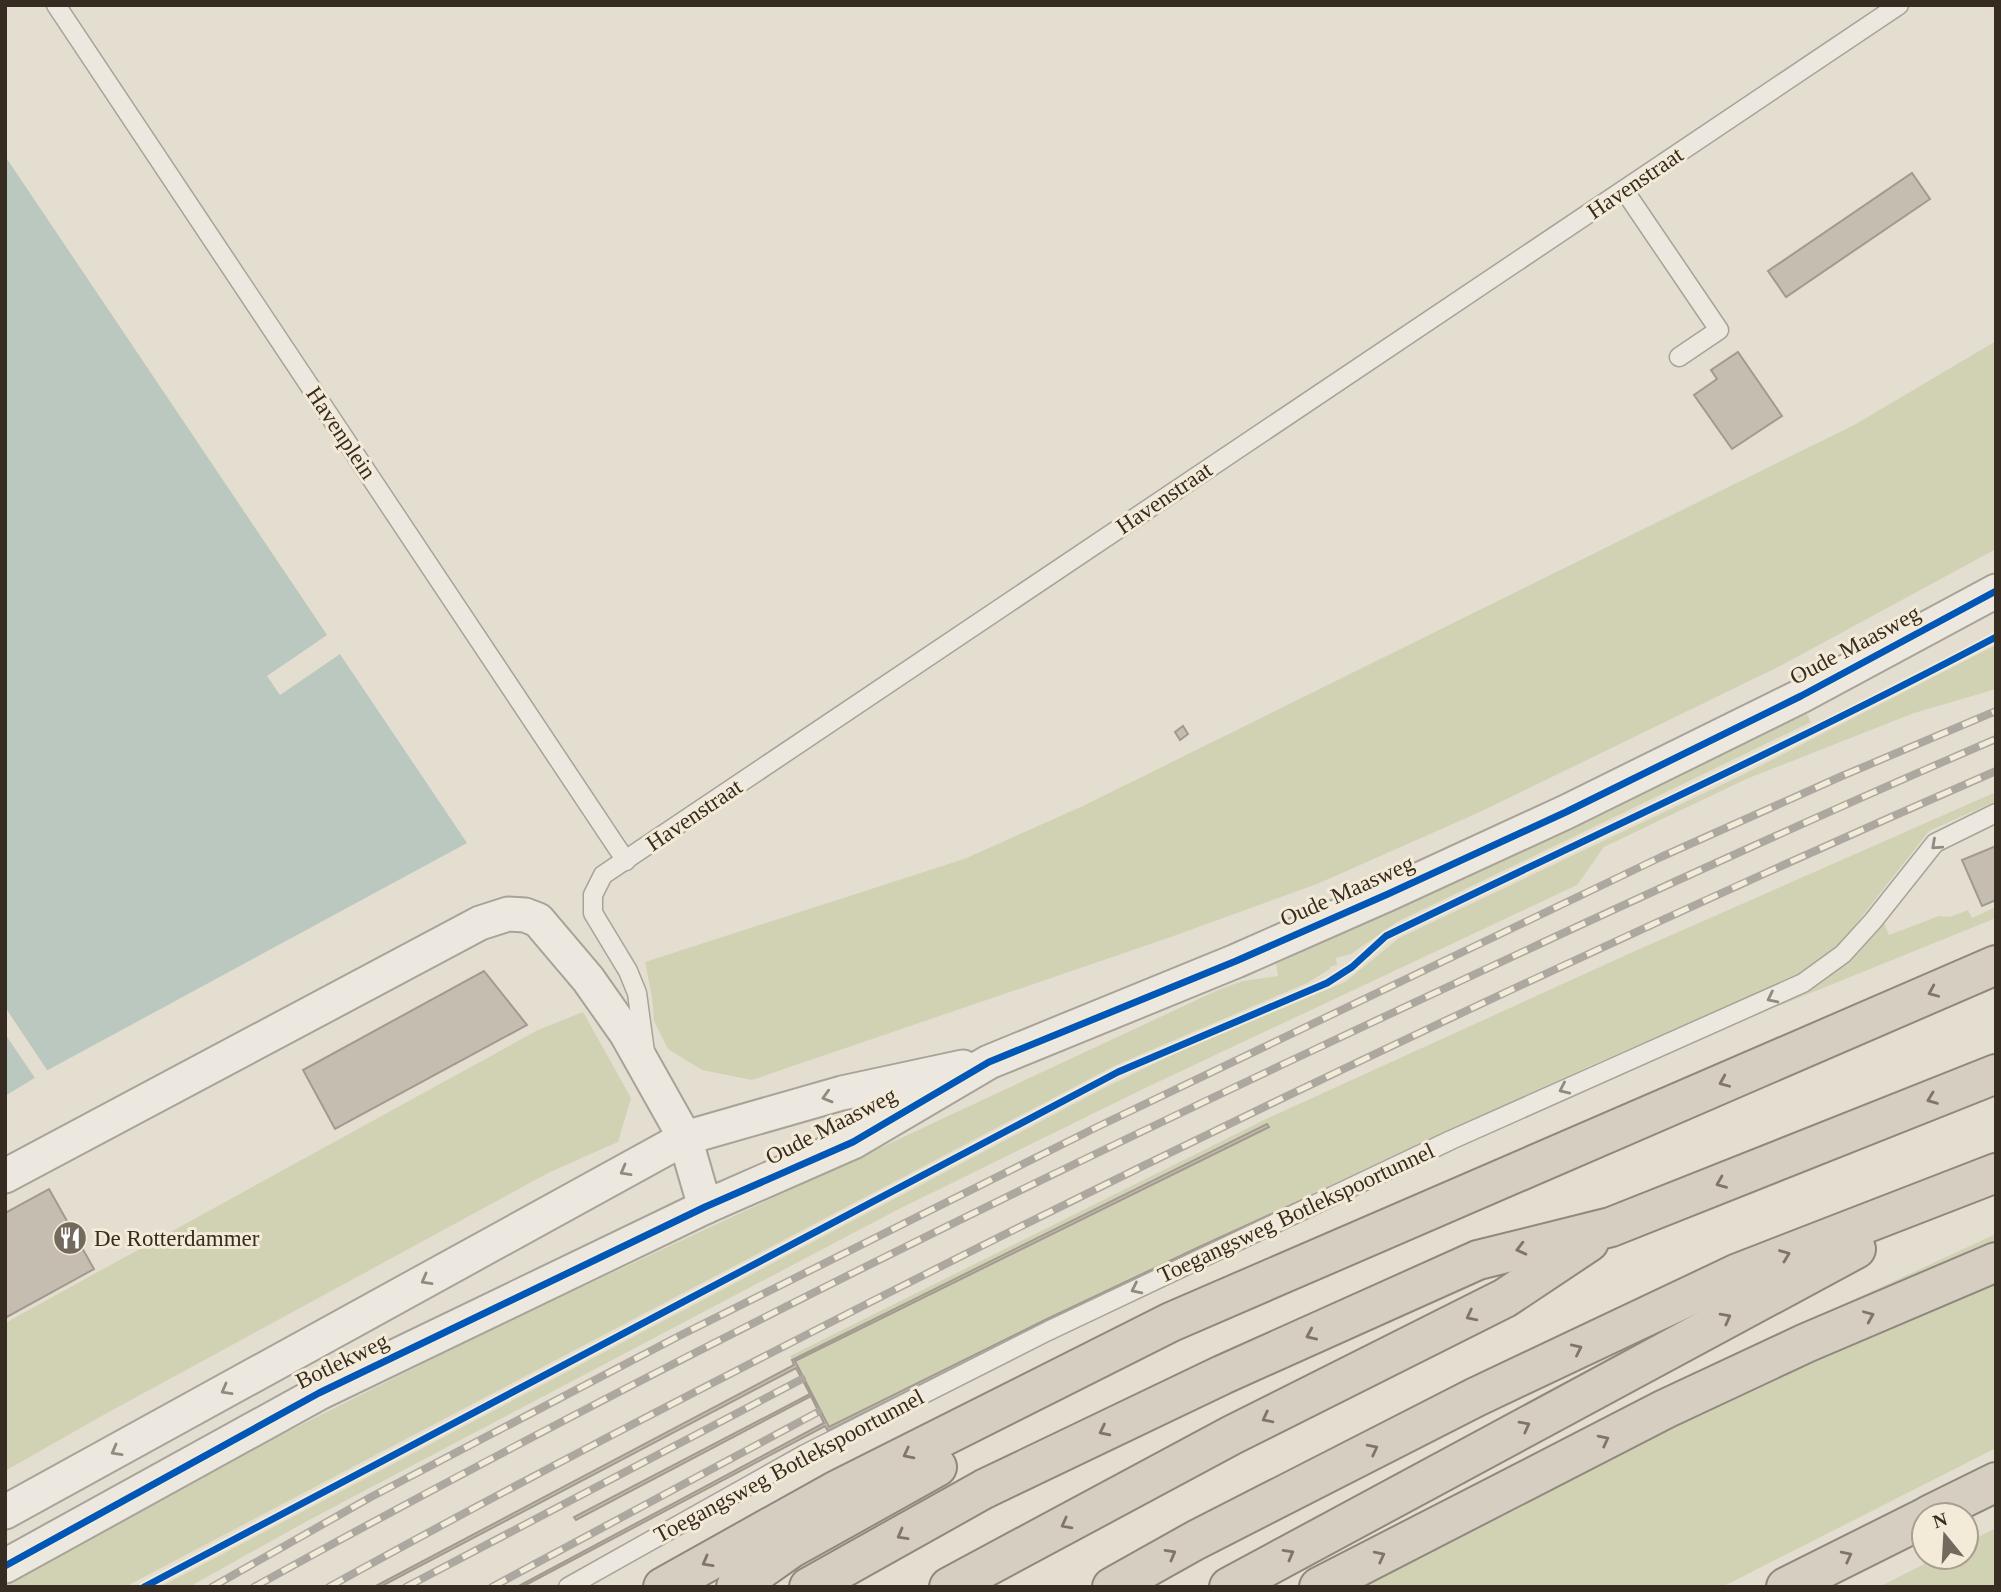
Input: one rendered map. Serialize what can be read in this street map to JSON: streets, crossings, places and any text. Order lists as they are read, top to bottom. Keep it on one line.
{"streets":{"street":["Oude Maasweg","Botlekweg"],"lane":["Havenstraat","Havenplein","Toegangsweg Botlekspoortunnel"]},"crossings":[["Havenstraat","Havenplein"],["Oude Maasweg","Botlekweg"]],"one_way":["Toegangsweg Botlekspoortunnel"],"places":{"restaurant":["De Rotterdammer"]},"north":"top"}
